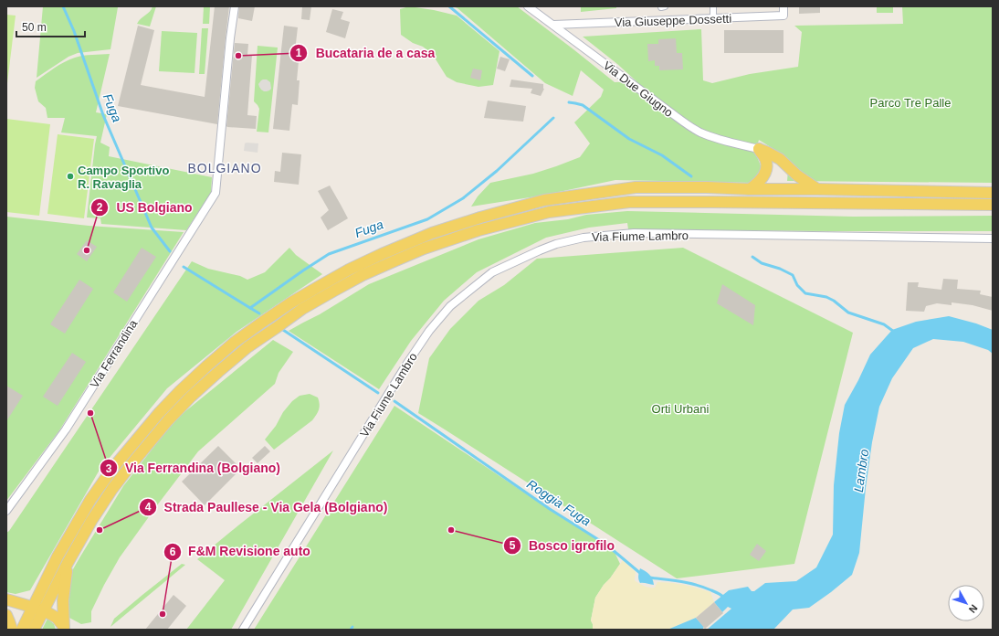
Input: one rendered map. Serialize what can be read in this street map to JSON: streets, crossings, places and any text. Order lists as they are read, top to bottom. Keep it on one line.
{"streets":{"street":["Via Giuseppe Dossetti","Via Due Giugno","Via Fiume Lambro","Via Ferrandina"]},"crossings":[["Via Giuseppe Dossetti","Via Due Giugno"]],"districts":["BOLGIANO"],"water":["Fuga","Lambro","Roggia Fuga"],"parks":["Parco Tre Palle","Orti Urbani"],"places":["Bucataria de a casa","Campo Sportivo R. Ravaglia","US Bolgiano","Via Ferrandina (Bolgiano)","Strada Paullese - Via Gela (Bolgiano)","Bosco igrofilo","F&M Revisione auto"],"scale_bar":"50 m","north":"bottom right"}
